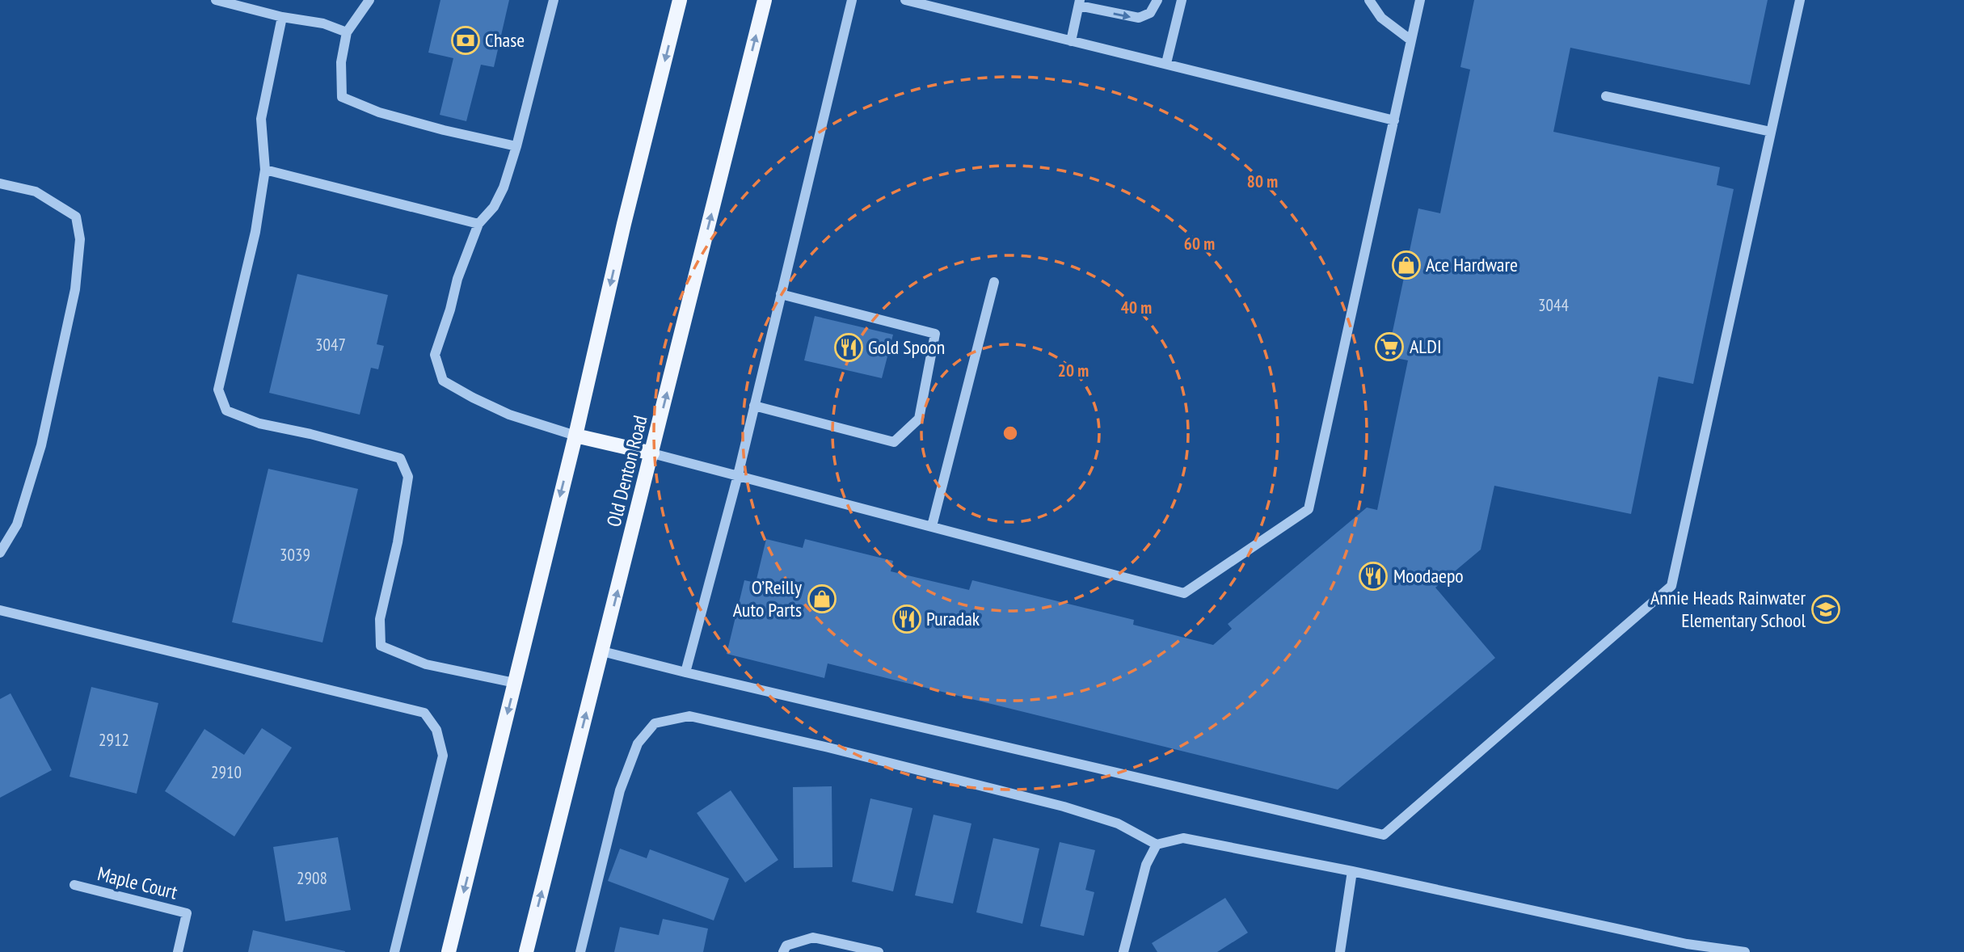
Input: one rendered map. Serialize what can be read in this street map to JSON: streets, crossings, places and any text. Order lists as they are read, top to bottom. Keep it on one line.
{"streets":{"main road":["Old Denton Road"],"street":["Maple Court"]},"places":{"bank":["Chase"],"shop":["Ace Hardware","O’Reilly Auto Parts"],"supermarket":["ALDI"],"restaurant":["Gold Spoon","Moodaepo","Puradak"],"school or university":["Annie Heads Rainwater Elementary School"]},"house_numbers":["3044","3047","3039","2912","2910","2908"],"rings":["80 m","60 m","40 m","20 m"]}
